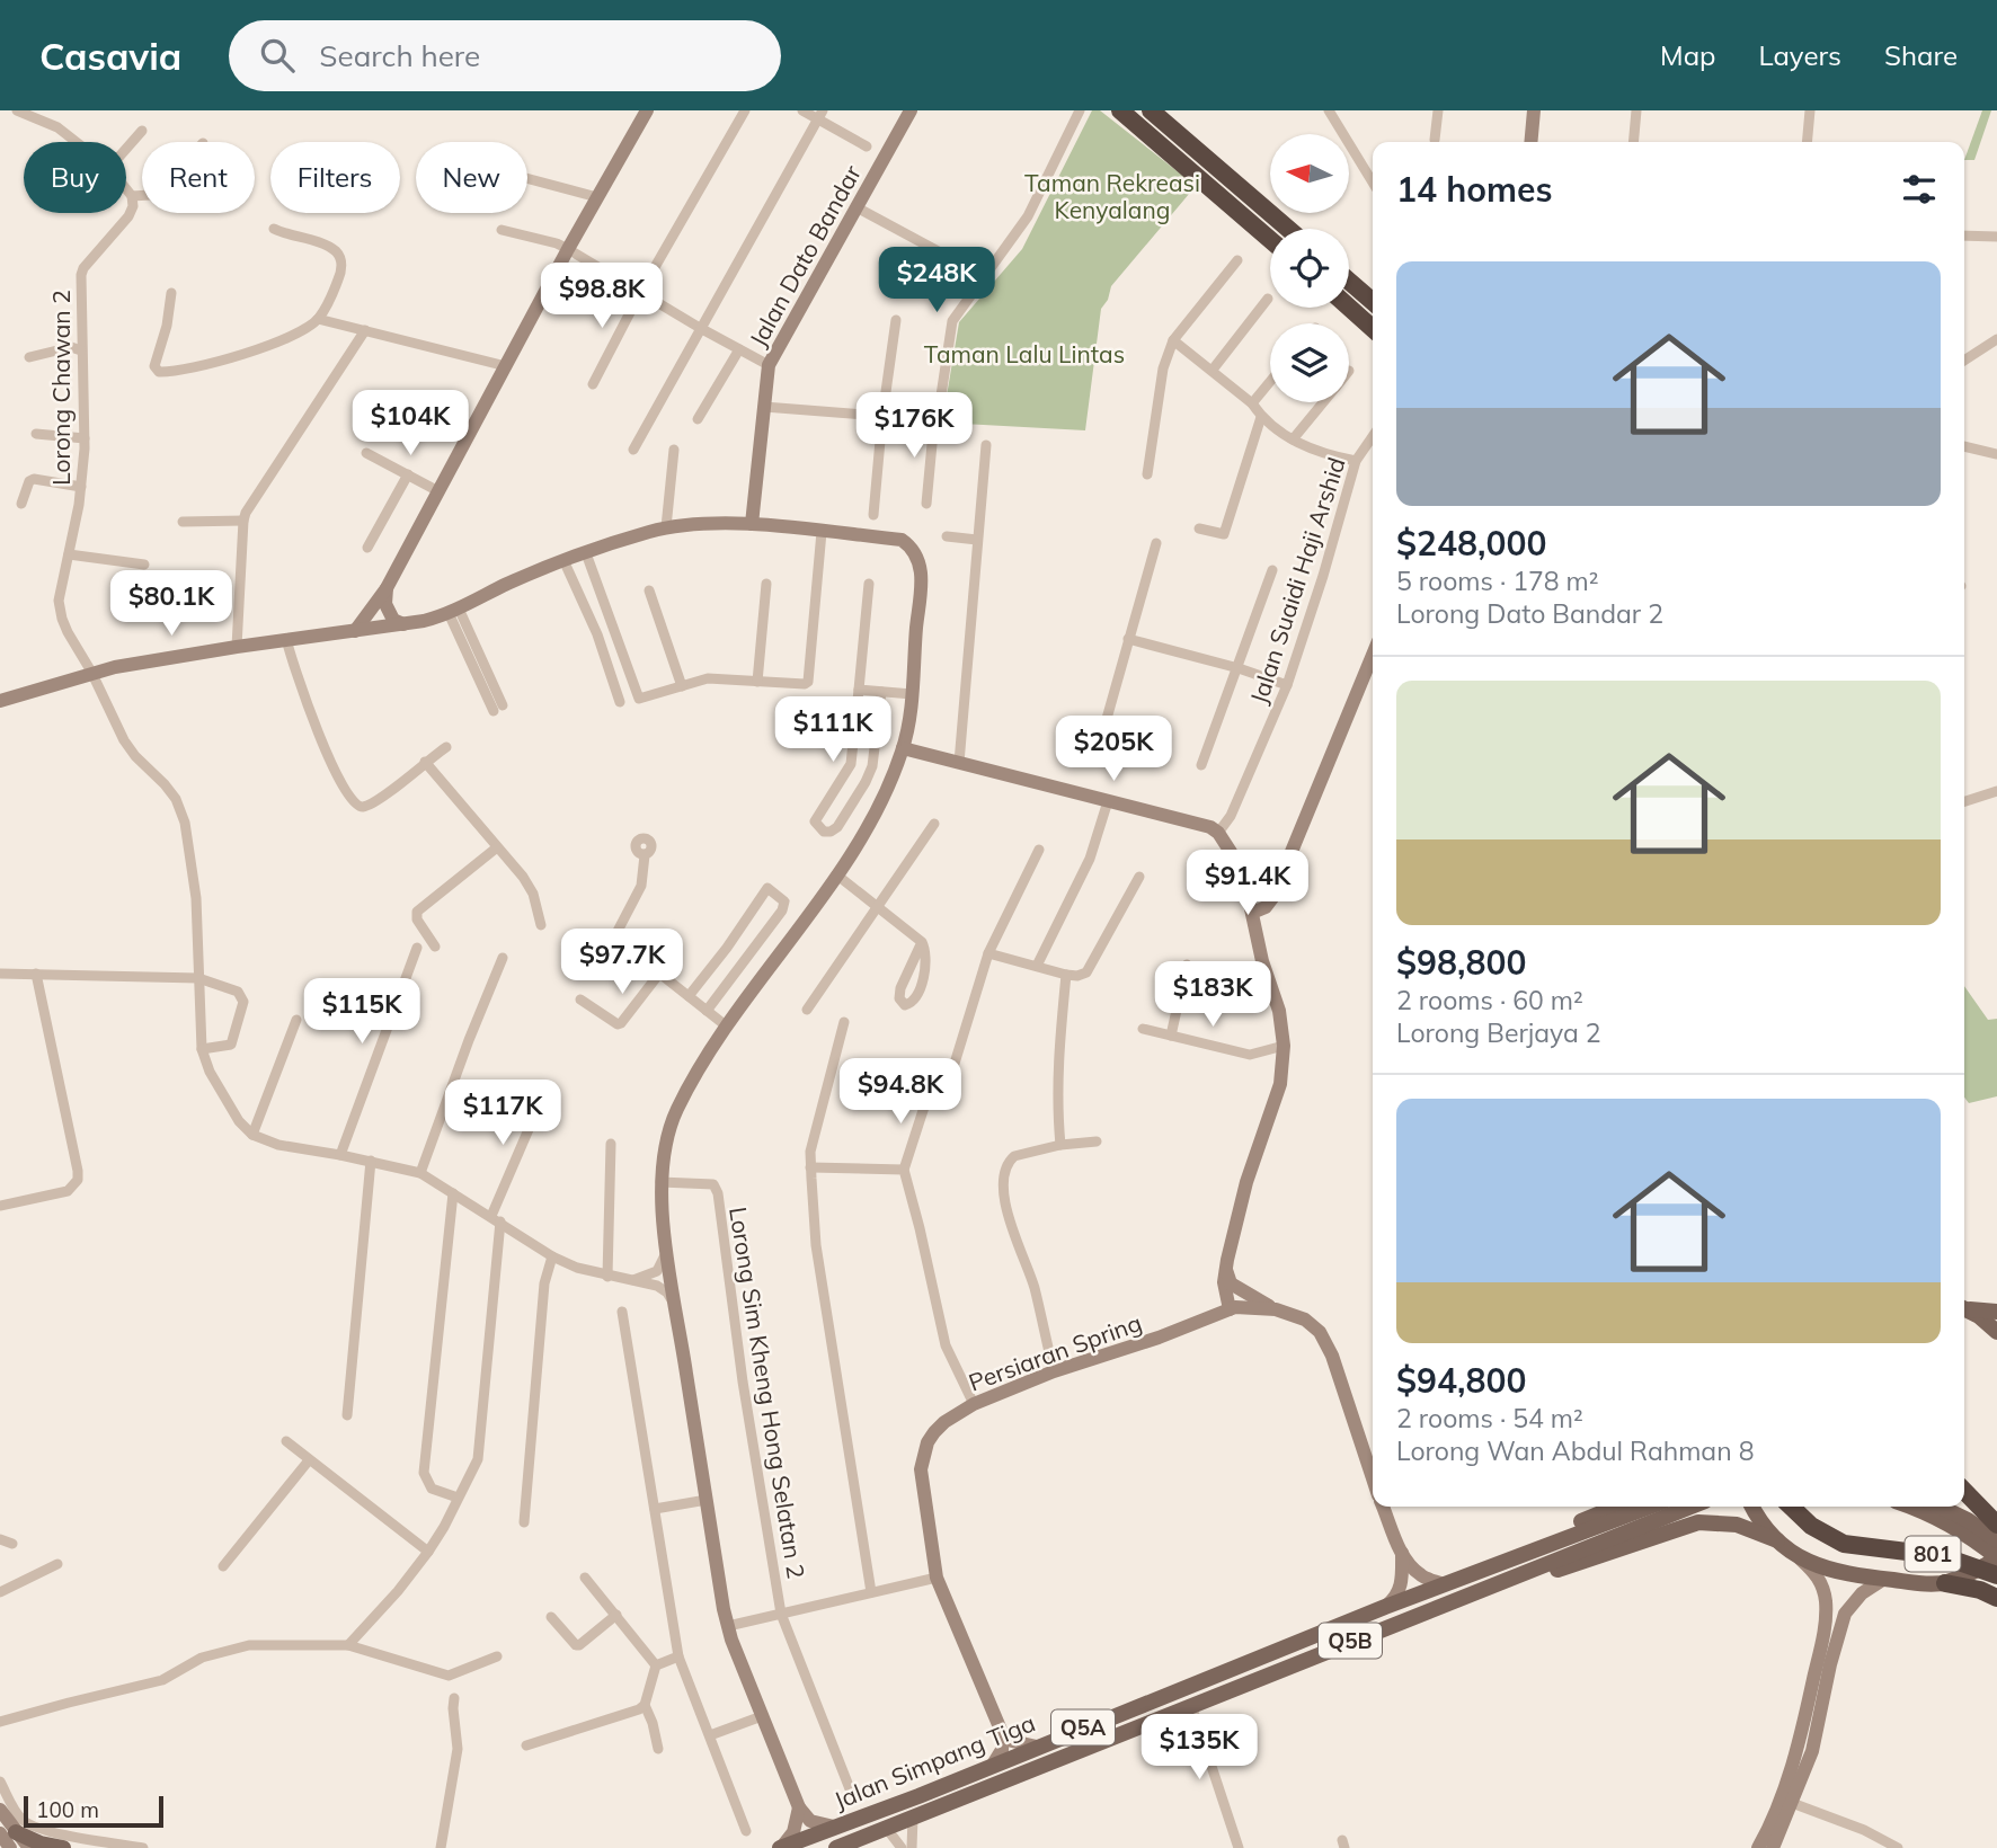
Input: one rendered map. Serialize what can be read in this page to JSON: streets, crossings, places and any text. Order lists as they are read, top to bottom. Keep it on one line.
{"streets":{"highway":["801"],"main road":["Q5B","Q5A","Jalan Simpang Tiga"],"street":["Jalan Dato Bandar","Lorong Chawan 2","Jalan Suaidi Haji Arshid","Persiaran Spring","Lorong Sim Kheng Hong Selatan 2"]},"crossings":[["Q5B","Q5A"],["Q5B","Jalan Simpang Tiga"],["Q5A","Jalan Simpang Tiga"]],"parks":["Taman Rekreasi Kenyalang","Taman Lalu Lintas"],"scale_bar":"100 m","north":"left","page":{"header":"Casavia","search":"Search here","nav":["Map","Layers","Share"],"chip":["Buy","Rent","Filters","New"],"heading":"14 homes","list":[{"name":"$248,000","note":"5 rooms · 178 m² · Lorong Dato Bandar 2"},{"name":"$98,800","note":"2 rooms · 60 m² · Lorong Berjaya 2"},{"name":"$94,800","note":"2 rooms · 54 m² · Lorong Wan Abdul Rahman 8"}],"price":["$248K","$98.8K","$104K","$176K","$80.1K","$111K","$205K","$91.4K","$97.7K","$183K","$115K","$94.8K","$117K","$135K"],"scale":"100 m"}}
